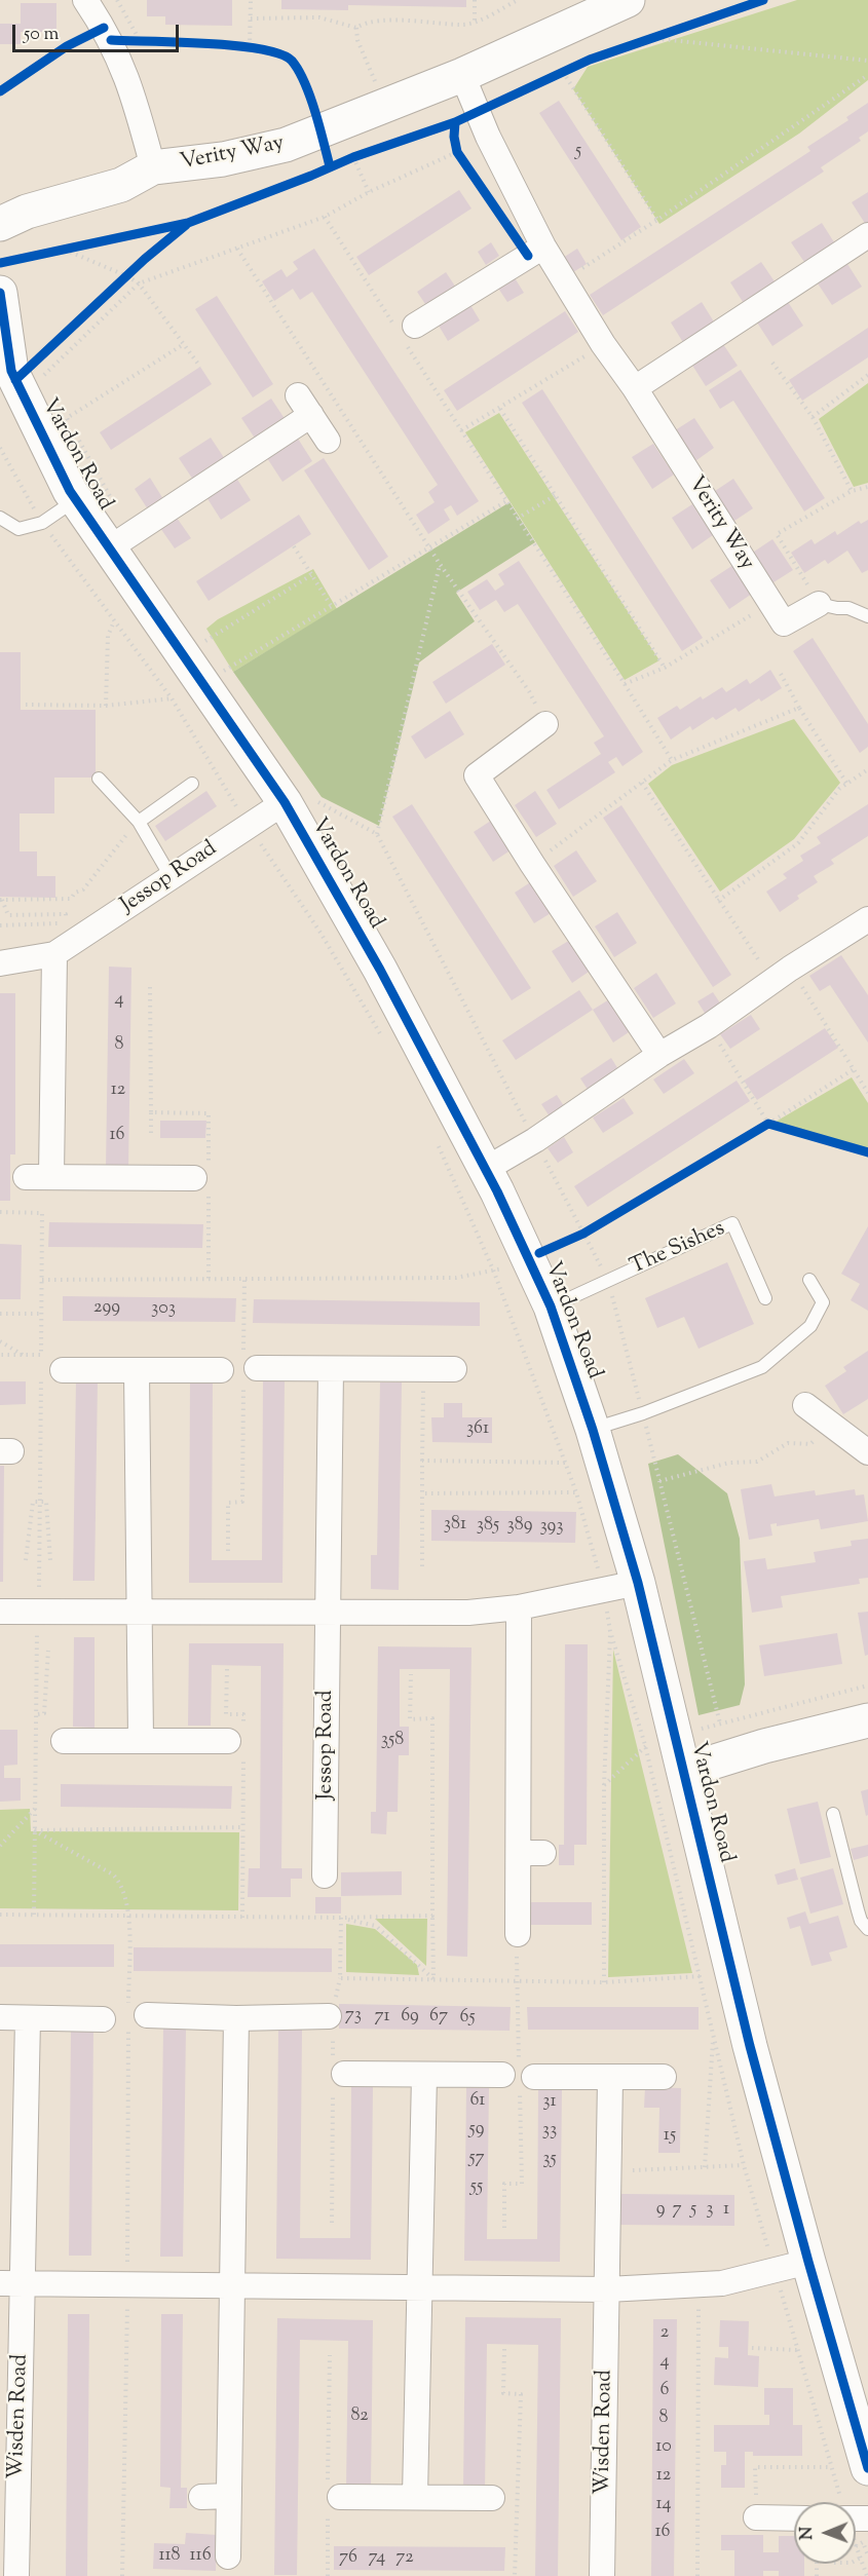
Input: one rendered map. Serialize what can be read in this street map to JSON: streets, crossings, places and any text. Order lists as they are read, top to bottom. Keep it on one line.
{"streets":{"street":["Verity Way","Vardon Road","Jessop Road","Wisden Road"],"lane":["The Sishes"]},"crossings":[["Vardon Road","Jessop Road"],["Vardon Road","The Sishes"]],"house_numbers":["5","4","8","12","16","299","303","361","381","385","389","393","358","73","71","69","67","65","61","31","59","33","15","57","35","55","9","7","5","3","1","2","4","6","82","8","10","12","14","16","118","116","76","74","72"],"scale_bar":"50 m","north":"left"}
